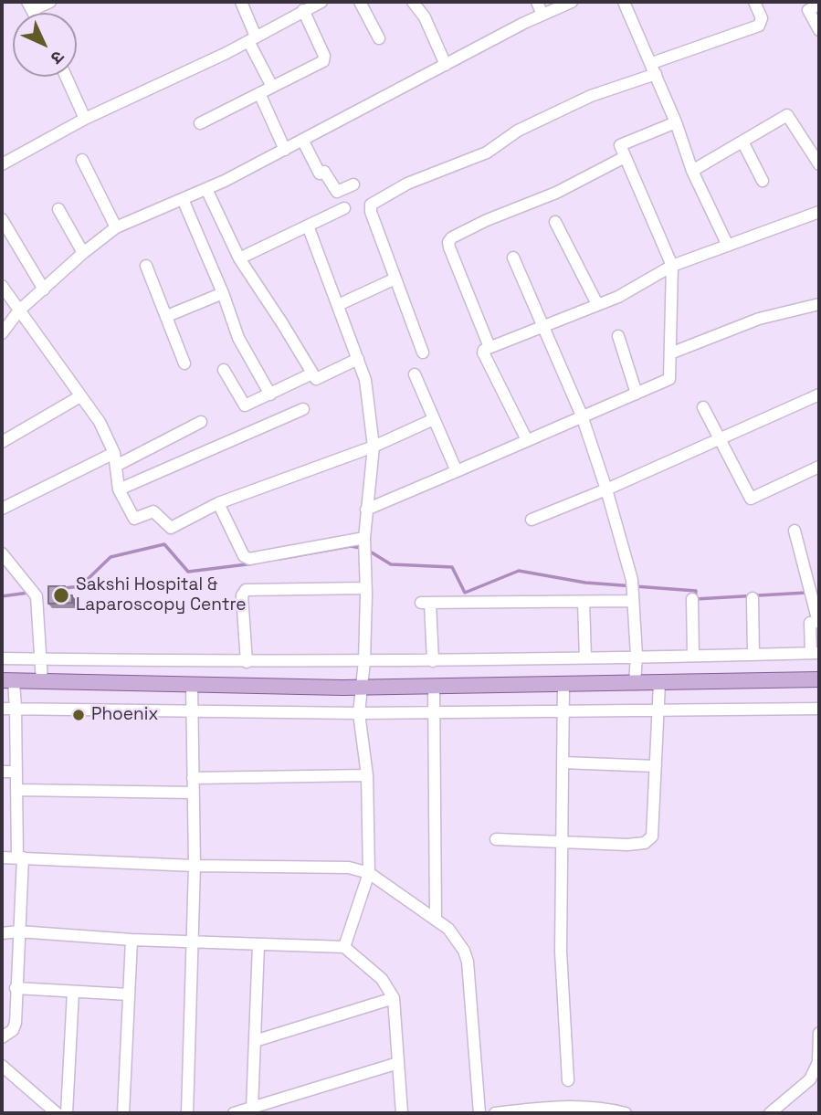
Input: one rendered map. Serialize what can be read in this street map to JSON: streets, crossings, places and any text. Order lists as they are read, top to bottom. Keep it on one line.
{"places":["Sakshi Hospital & Laparoscopy Centre","Phoenix"],"north":"bottom right"}
